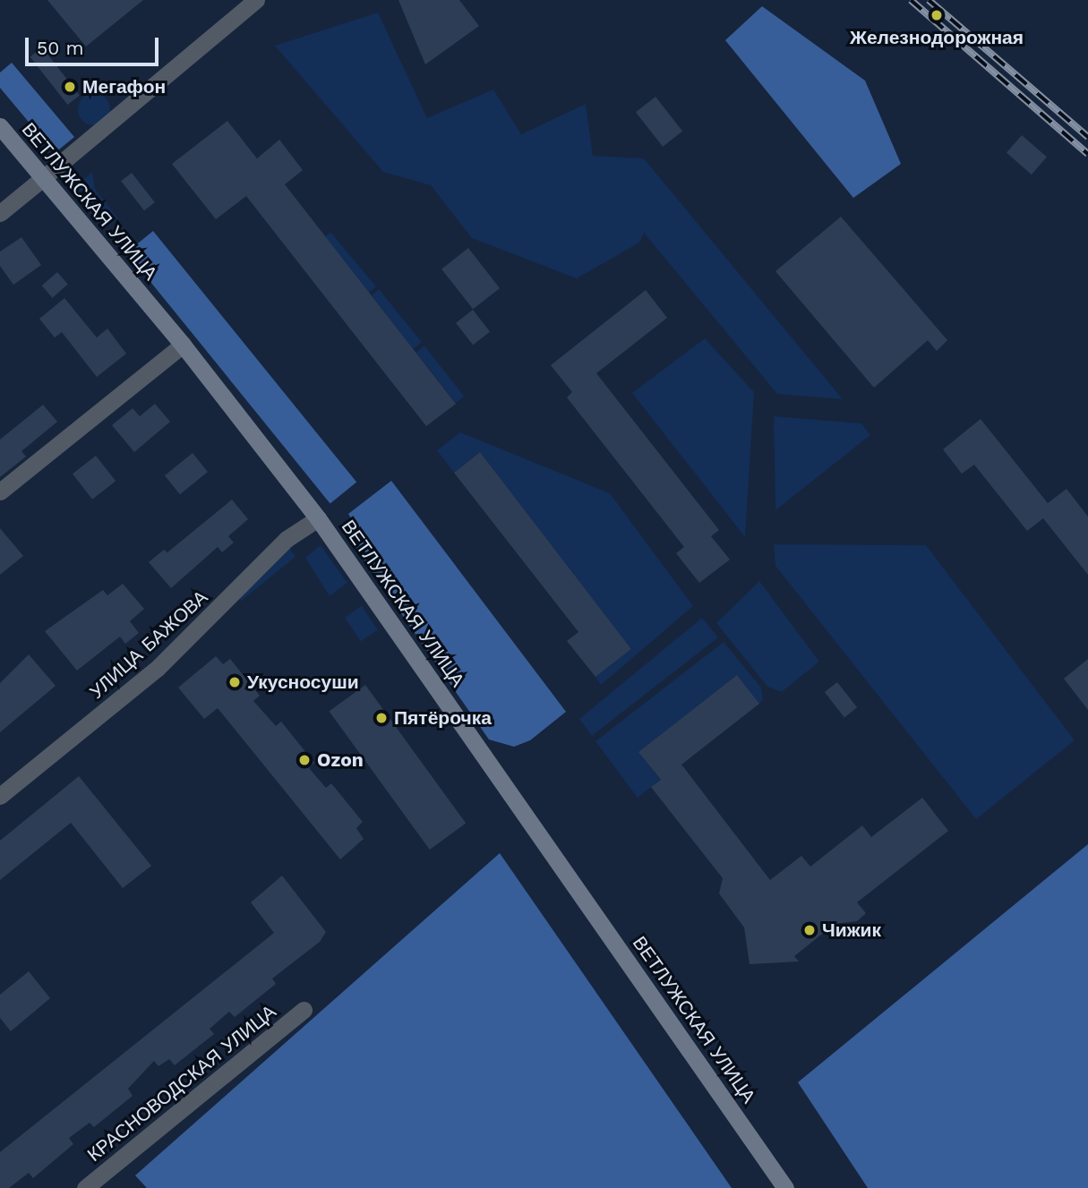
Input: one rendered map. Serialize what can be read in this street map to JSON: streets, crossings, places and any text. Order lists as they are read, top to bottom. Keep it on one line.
{"streets":{"main road":["ВЕТЛУЖСКАЯ УЛИЦА"],"street":["УЛИЦА БАЖОВА","КРАСНОВОДСКАЯ УЛИЦА"]},"crossings":[["ВЕТЛУЖСКАЯ УЛИЦА","УЛИЦА БАЖОВА"]],"places":["Железнодорожная","Мегафон","Укусносуши","Пятёрочка","Ozon","Чижик"],"scale_bar":"50 m"}
